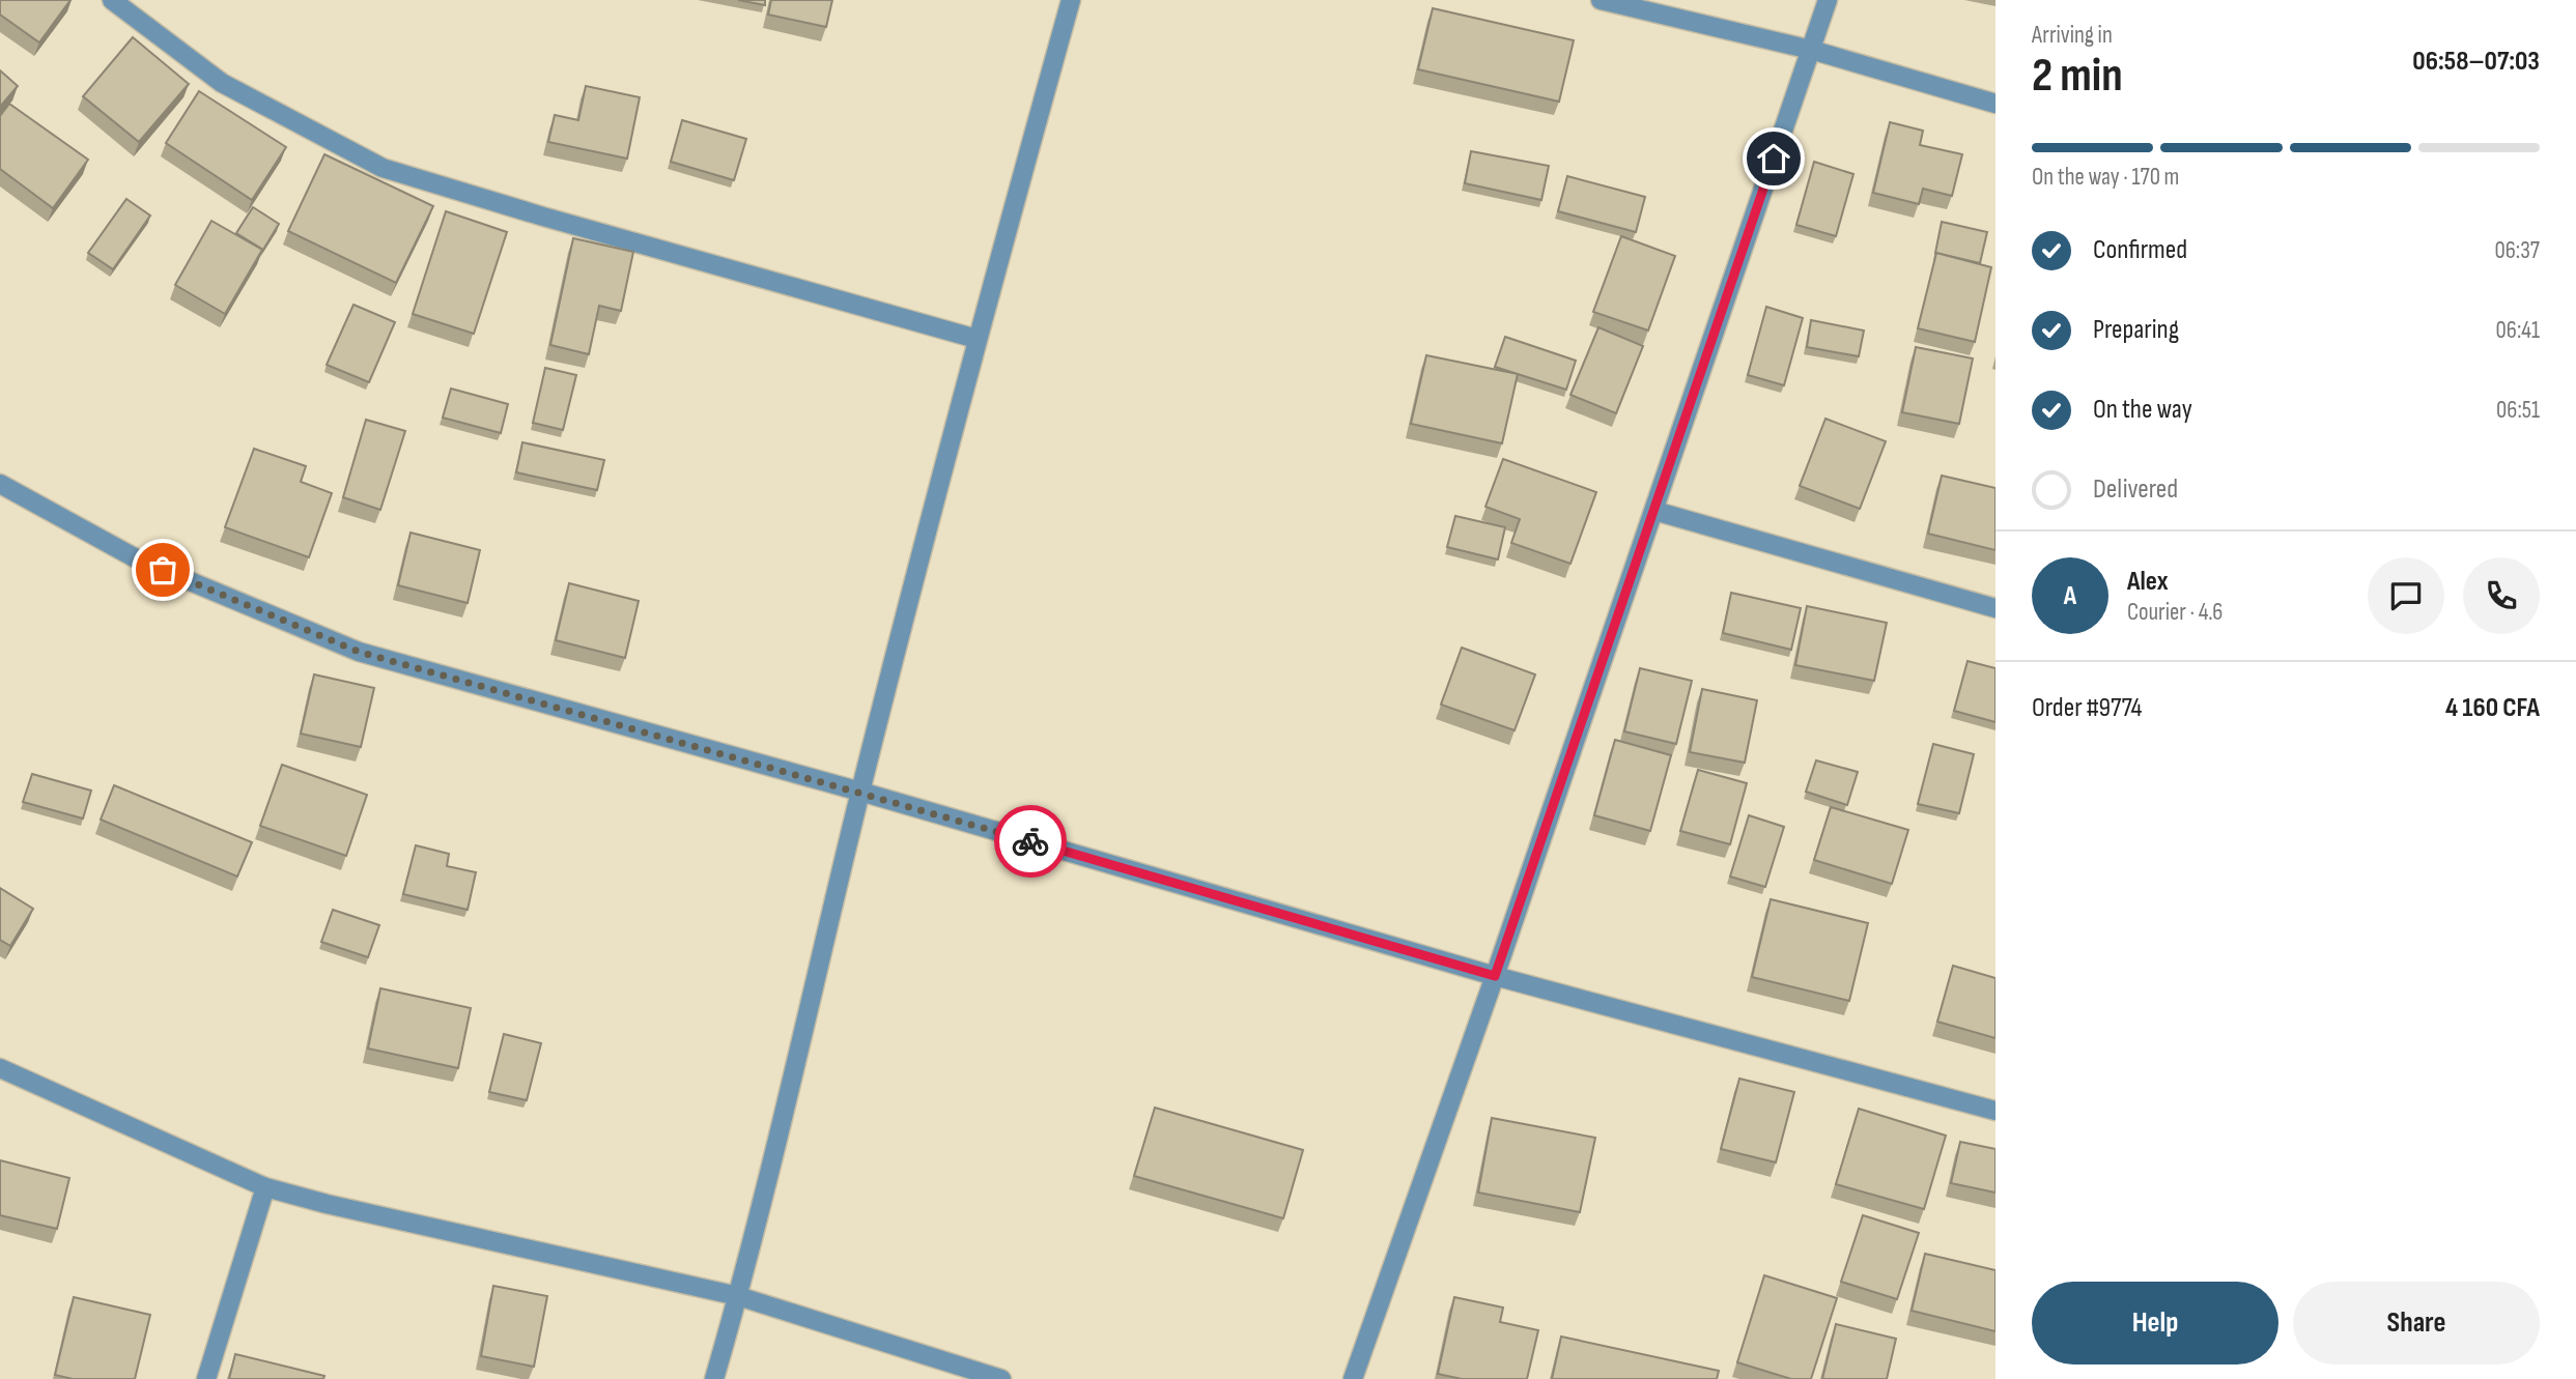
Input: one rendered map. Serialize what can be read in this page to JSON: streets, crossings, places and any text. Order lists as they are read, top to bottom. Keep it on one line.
{"page":{"heading":["2 min","Arriving in","06:58–07:03"],"panel":["Alex","Courier · 4.6","Order #9774","4 160 CFA"],"bar":"On the way · 170 m","list":[["Confirmed","06:37"],["Preparing","06:41"],["On the way","06:51"],"Delivered"],"round":"A","buttons":["Help","Share"]}}
